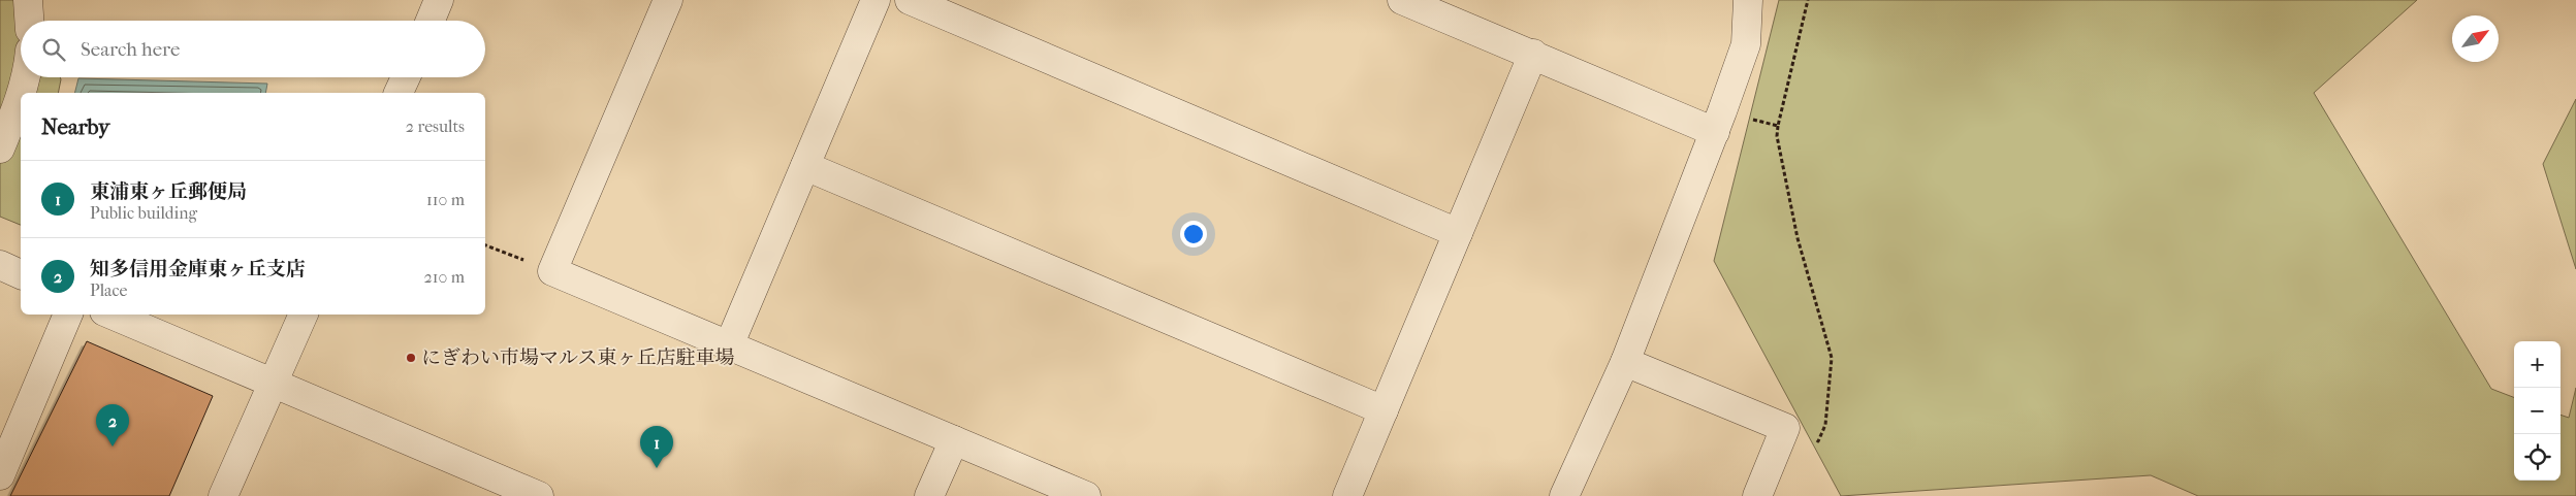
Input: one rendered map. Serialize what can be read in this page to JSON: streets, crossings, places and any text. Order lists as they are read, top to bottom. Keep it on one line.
{"places":["にぎわい市場マルス東ヶ丘店駐車場"],"north":"top right","page":{"search":"Search here","heading":["Nearby","2 results"],"list":[{"mark":"1","name":"東浦東ヶ丘郵便局","note":"Public building","value":"110 m"},{"mark":"2","name":"知多信用金庫東ヶ丘支店","note":"Place","value":"210 m"}],"map_buttons":["+","−"],"pins":["2","1"]}}
